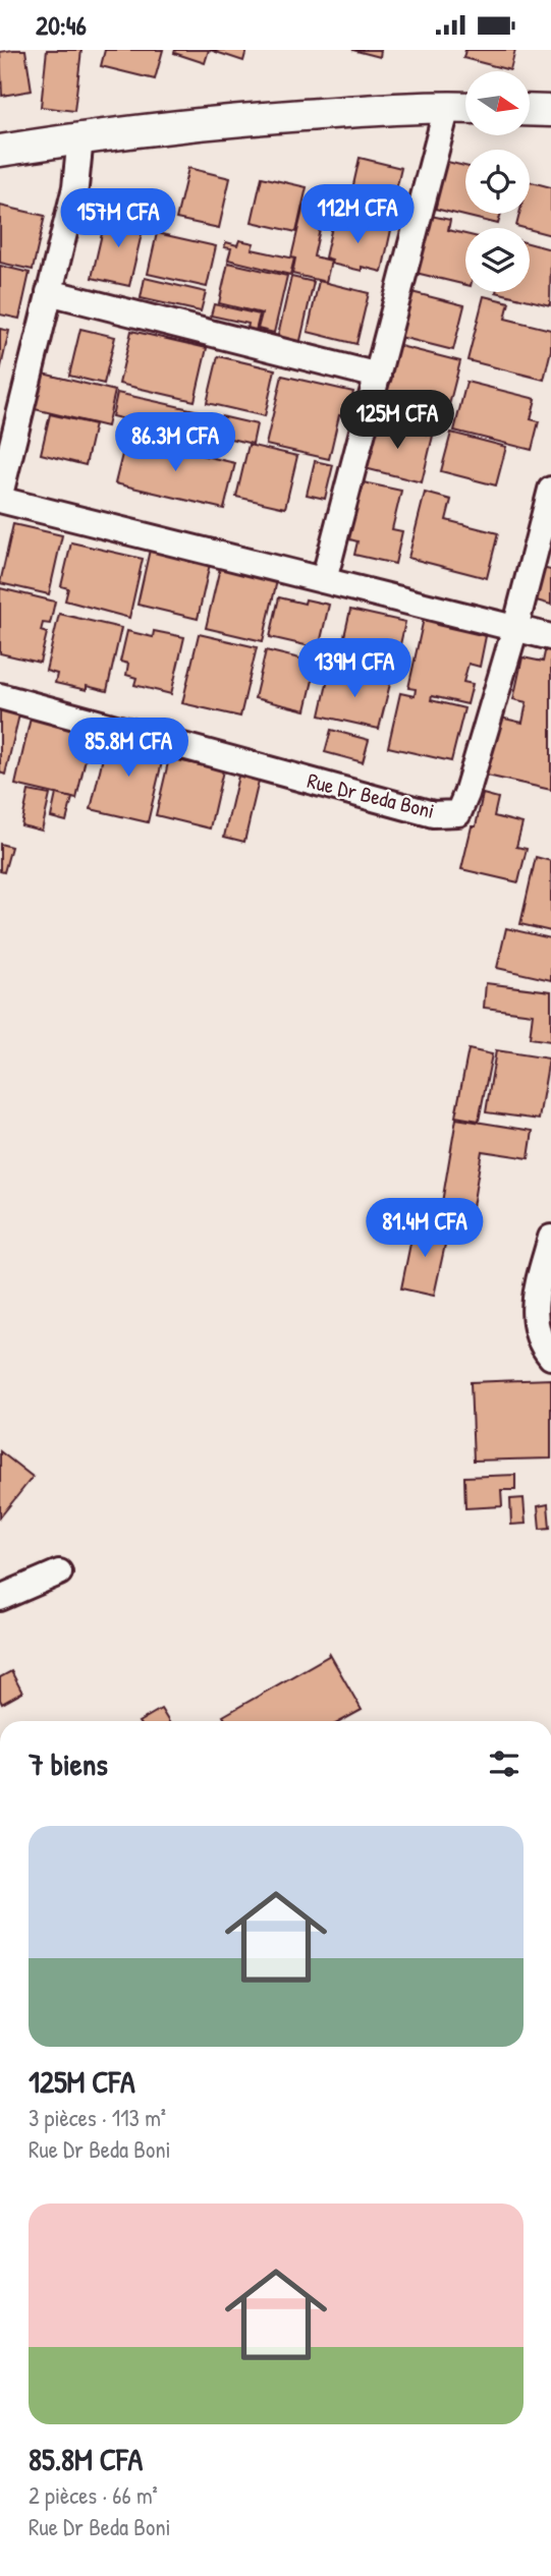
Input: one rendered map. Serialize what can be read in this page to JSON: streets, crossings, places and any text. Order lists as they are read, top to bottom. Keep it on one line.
{"streets":{"street":["Rue Dr Beda Boni"]},"north":"right","page":{"status":"20:46","price":["112M CFA","157M CFA","125M CFA","86.3M CFA","139M CFA","85.8M CFA","81.4M CFA"],"heading":"7 biens","list":[{"name":"125M CFA","note":"3 pièces · 113 m² · Rue Dr Beda Boni"},{"name":"85.8M CFA","note":"2 pièces · 66 m² · Rue Dr Beda Boni"}]}}
